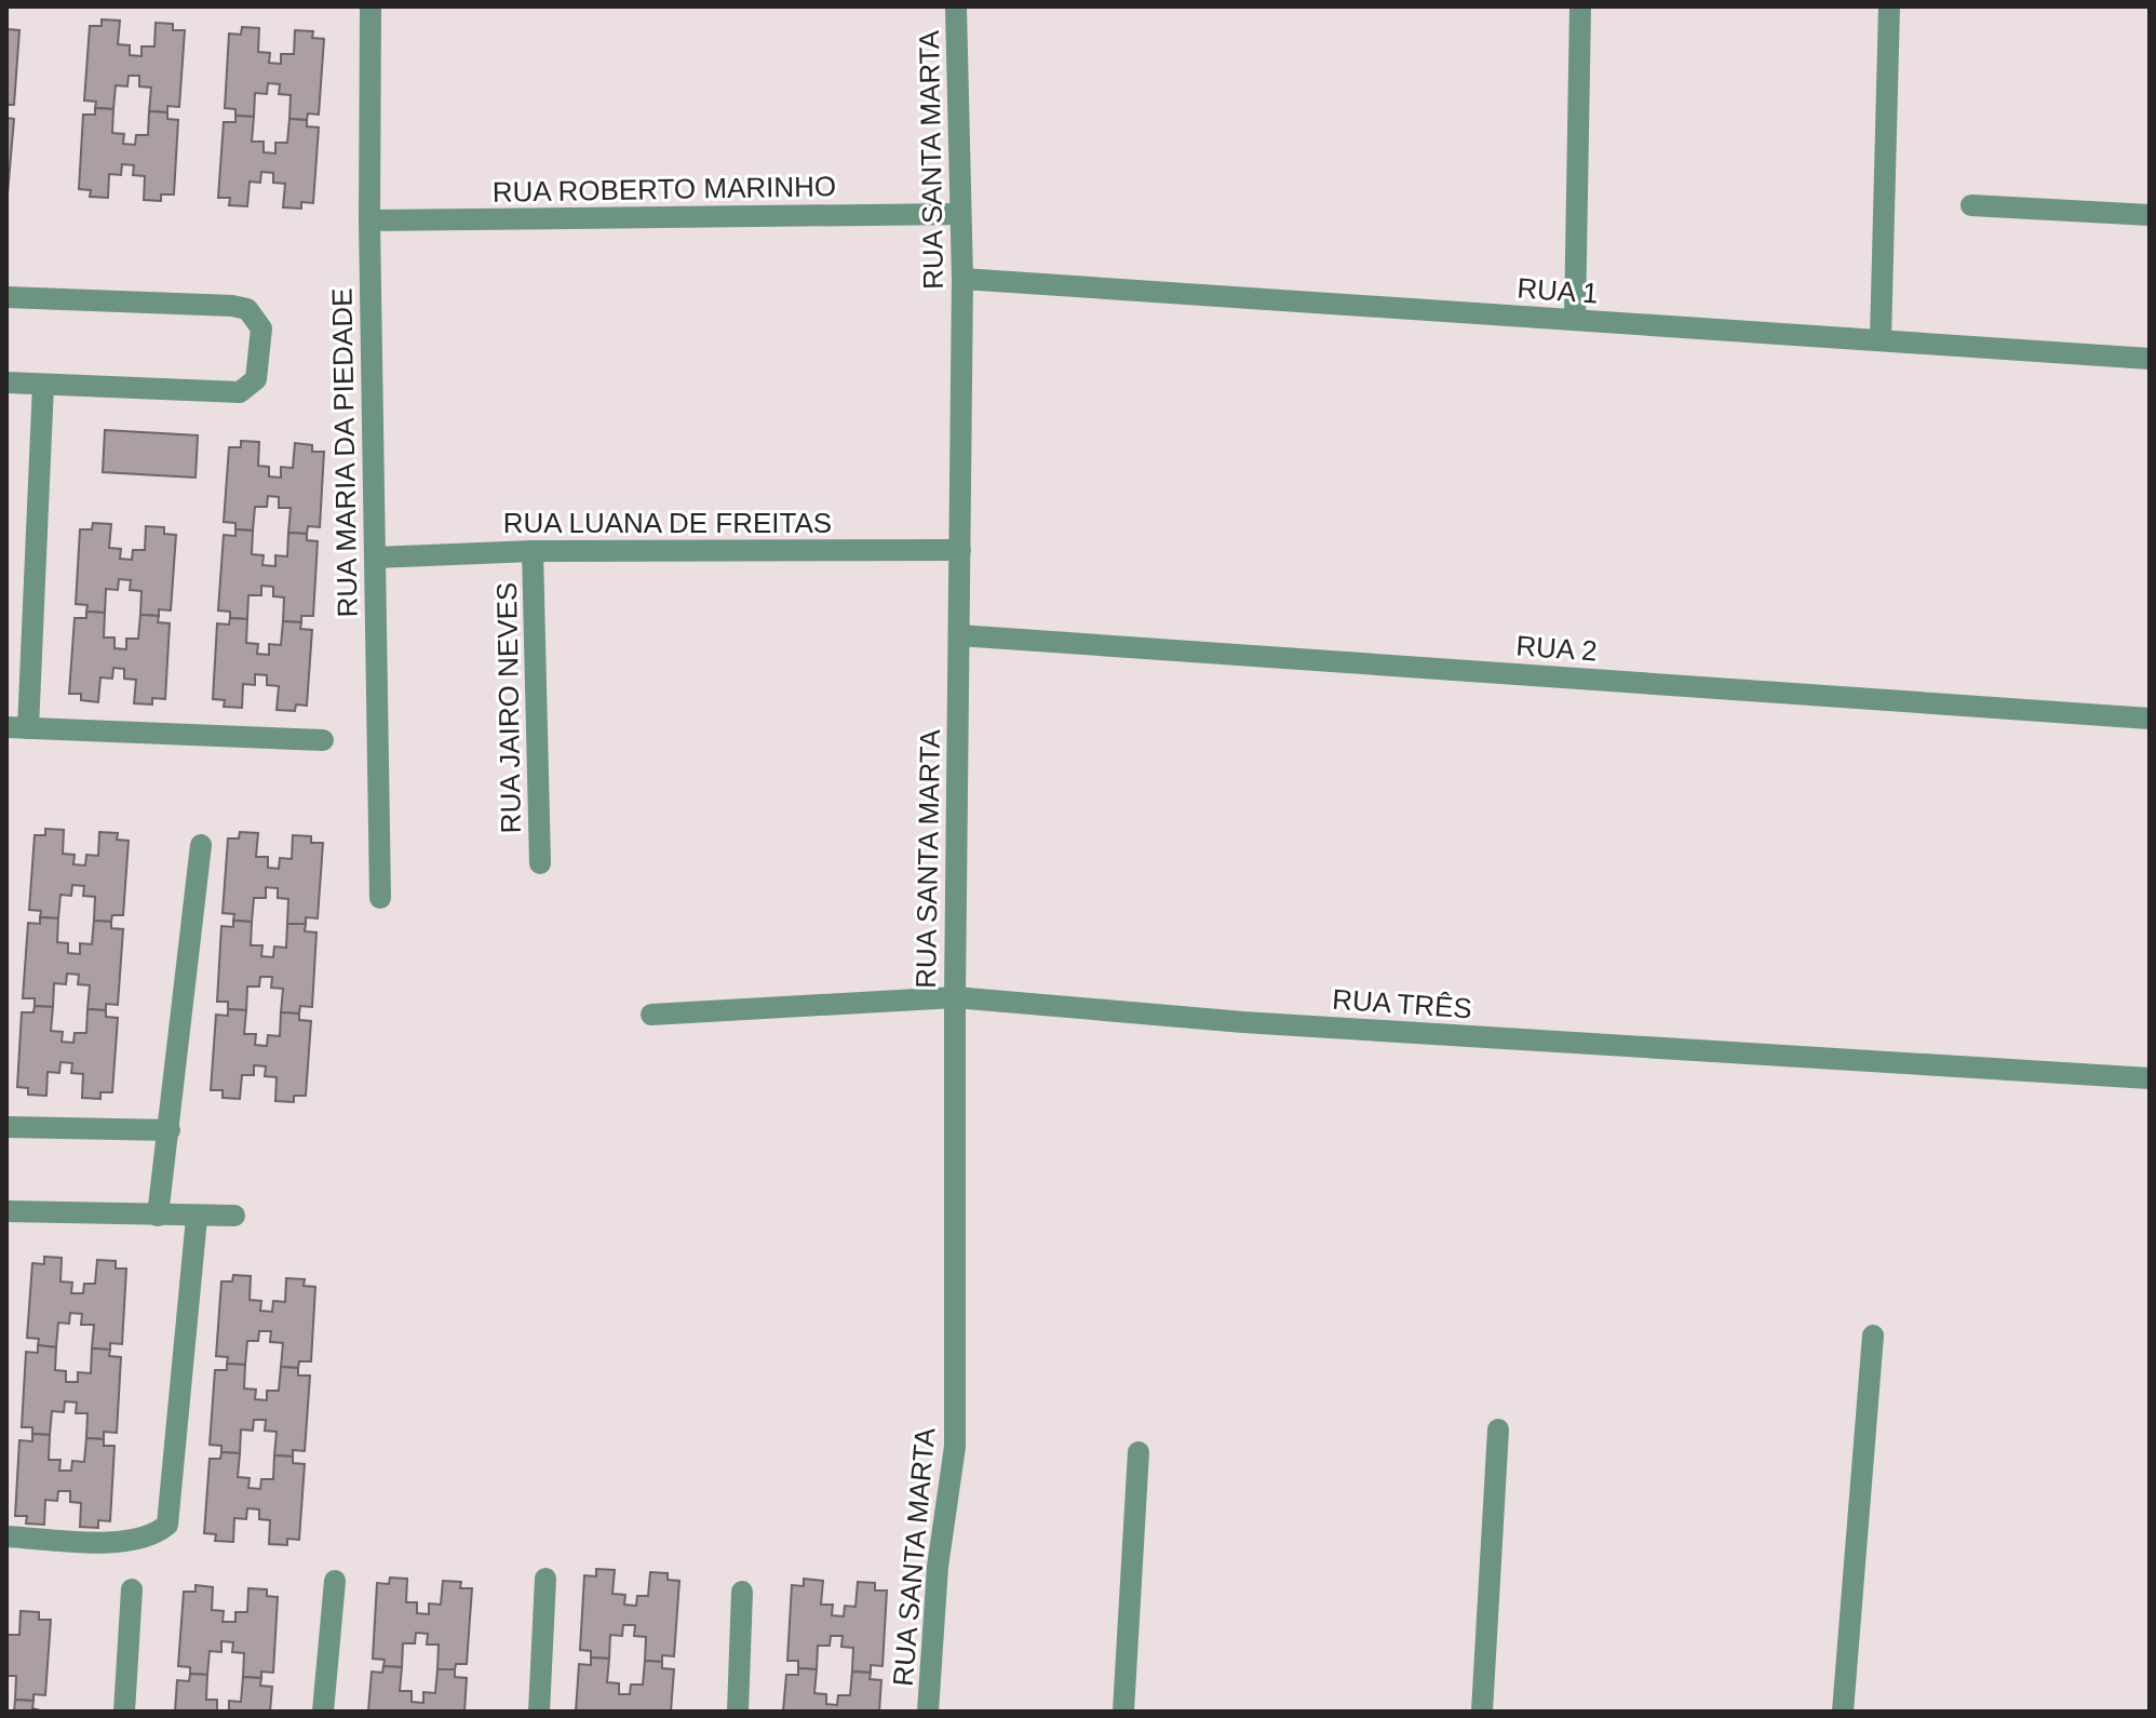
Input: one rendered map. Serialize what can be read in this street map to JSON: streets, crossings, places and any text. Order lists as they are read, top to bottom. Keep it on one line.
{"streets":{"street":["RUA SANTA MARTA","RUA ROBERTO MARINHO","RUA 1","RUA MARIA DA PIEDADE","RUA LUANA DE FREITAS","RUA 2","RUA JAIRO NEVES","RUA TRÊS"]},"crossings":[["RUA SANTA MARTA","RUA ROBERTO MARINHO"],["RUA SANTA MARTA","RUA 1"],["RUA SANTA MARTA","RUA LUANA DE FREITAS"],["RUA SANTA MARTA","RUA 2"],["RUA SANTA MARTA","RUA TRÊS"],["RUA ROBERTO MARINHO","RUA MARIA DA PIEDADE"],["RUA MARIA DA PIEDADE","RUA LUANA DE FREITAS"],["RUA LUANA DE FREITAS","RUA JAIRO NEVES"]]}
